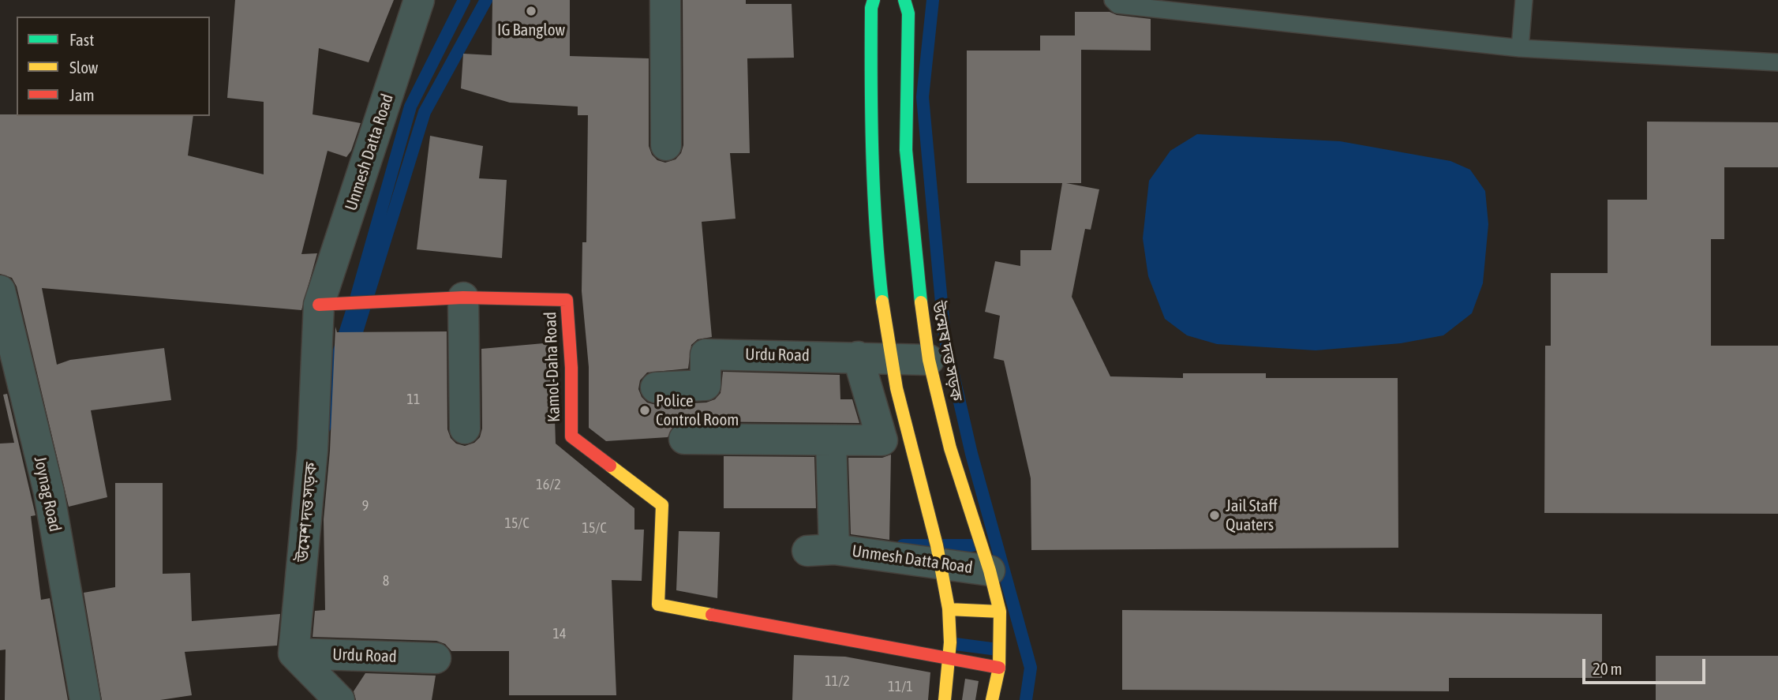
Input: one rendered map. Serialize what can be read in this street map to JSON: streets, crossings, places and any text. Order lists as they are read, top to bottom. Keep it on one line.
{"streets":{"main road":["উন্মেষ দত্ত সড়ক","Kamol-Daha Road"],"street":["Unmesh Datta Road","Urdu Road","Joynag Road","উমেশ দত্ত সড়ক"]},"crossings":[["Unmesh Datta Road","উন্মেষ দত্ত সড়ক"],["Unmesh Datta Road","Kamol-Daha Road"],["Unmesh Datta Road","উমেশ দত্ত সড়ক"],["উন্মেষ দত্ত সড়ক","Urdu Road"],["উন্মেষ দত্ত সড়ক","Kamol-Daha Road"],["Urdu Road","উমেশ দত্ত সড়ক"],["Kamol-Daha Road","উমেশ দত্ত সড়ক"]],"places":["IG Banglow","Police Control Room","Jail Staff Quaters"],"house_numbers":["11","16/2","9","15/C","15/C","8","14","11/2","11/1"],"legend":["Fast","Slow","Jam"],"scale_bar":"20 m"}
